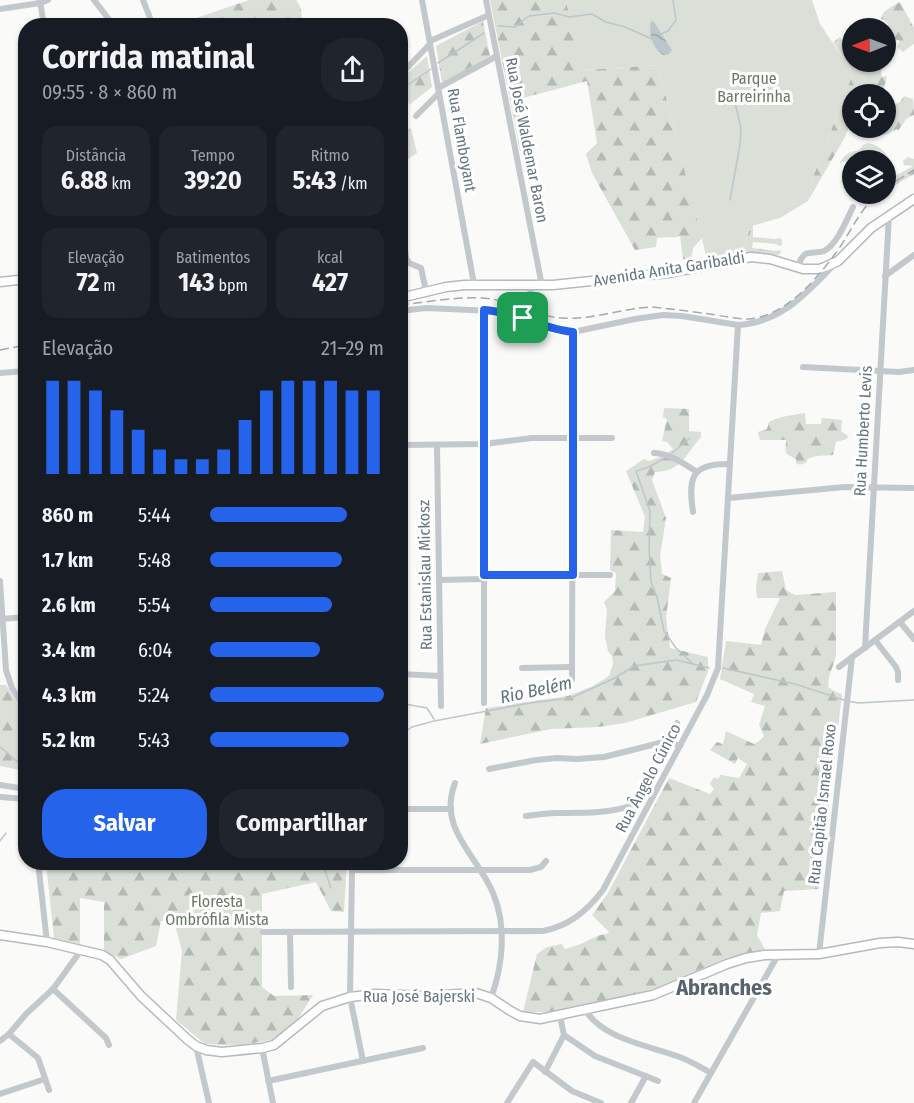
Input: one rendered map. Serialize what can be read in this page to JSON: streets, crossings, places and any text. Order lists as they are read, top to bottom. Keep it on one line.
{"streets":{"main road":["Avenida Anita Garibaldi","Rua José Bajerski"],"street":["Rua Flamboyant","Rua José Waldemar Baron","Rua Humberto Levis","Rua Estanislau Mickosz","Rua Ângelo Cúnico","Rua Capitão Ismael Roxo"]},"crossings":[["Rua Flamboyant","Avenida Anita Garibaldi"],["Rua José Waldemar Baron","Avenida Anita Garibaldi"],["Rua Capitão Ismael Roxo","Rua José Bajerski"]],"districts":["Abranches"],"water":["Rio Belém"],"parks":["Parque Barreirinha","Floresta Ombrófila Mista"],"north":"left","page":{"heading":["Corrida matinal","09:55 · 8 × 860 m"],"stats":[["Distância","6.88 km"],["Tempo","39:20"],["Ritmo","5:43 /km"],["Elevação","72 m"],["Batimentos","143 bpm"],["kcal","427"]],"chart":["Elevação","21–29 m"],"list":[{"name":"860 m","note":"5:44"},{"name":"1.7 km","note":"5:48"},{"name":"2.6 km","note":"5:54"},{"name":"3.4 km","note":"6:04"},{"name":"4.3 km","note":"5:24"},{"name":"5.2 km","note":"5:43"}],"buttons":["Salvar","Compartilhar"]}}
